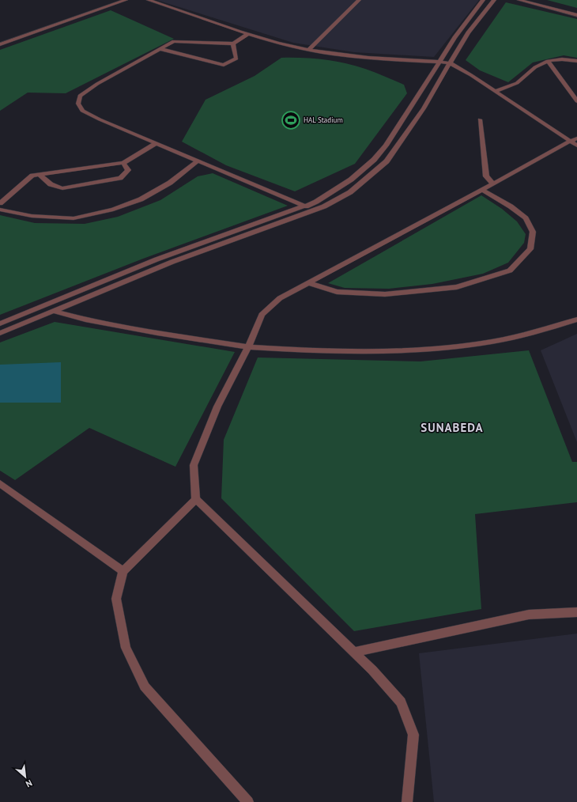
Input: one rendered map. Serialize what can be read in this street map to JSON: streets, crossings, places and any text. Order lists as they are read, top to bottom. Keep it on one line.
{"districts":["SUNABEDA"],"places":{"sports":["HAL Stadium"]},"north":"bottom right"}
